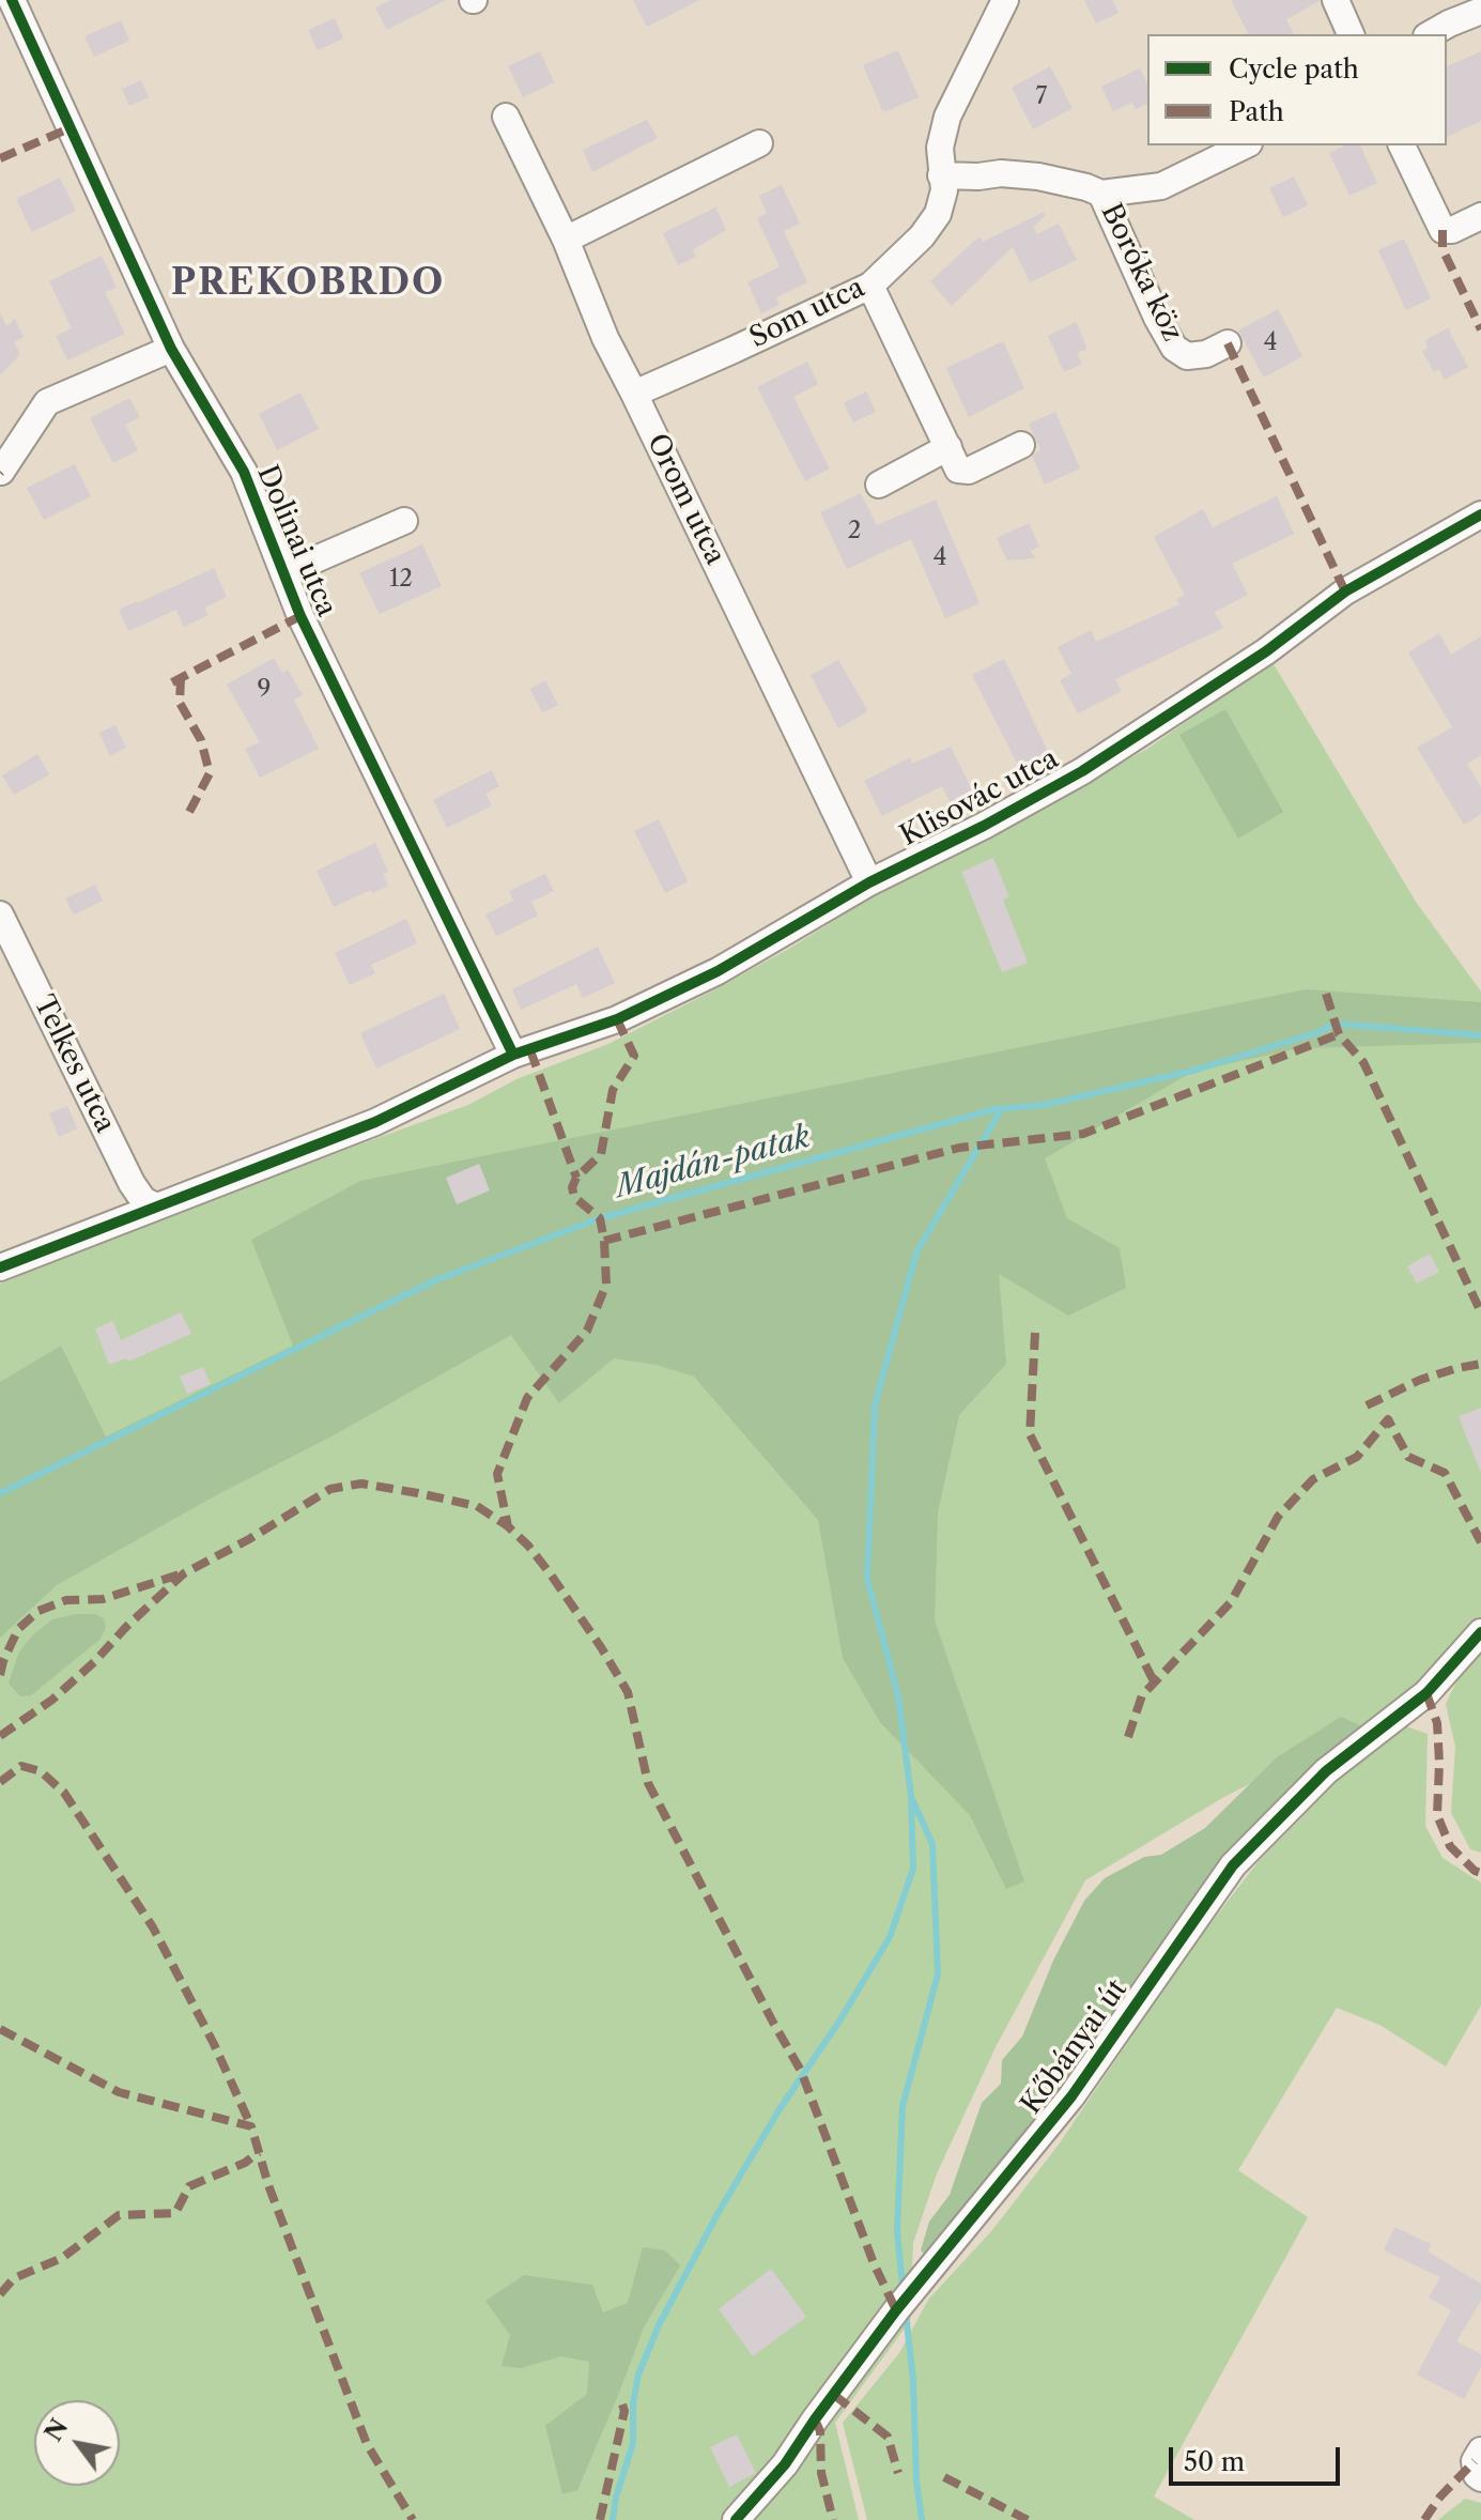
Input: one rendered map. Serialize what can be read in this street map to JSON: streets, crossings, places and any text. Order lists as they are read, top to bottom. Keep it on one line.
{"streets":{"street":["Boróka köz","Som utca","Orom utca","Dolinai utca","Klisovác utca","Telkes utca","Kőbányai út"]},"crossings":[["Som utca","Orom utca"],["Orom utca","Klisovác utca"],["Dolinai utca","Klisovác utca"],["Klisovác utca","Telkes utca"]],"districts":["PREKOBRDO"],"water":["Majdán-patak"],"house_numbers":["7","4","2","4","12","9"],"legend":["Cycle path","Path"],"scale_bar":"50 m","north":"top left"}
